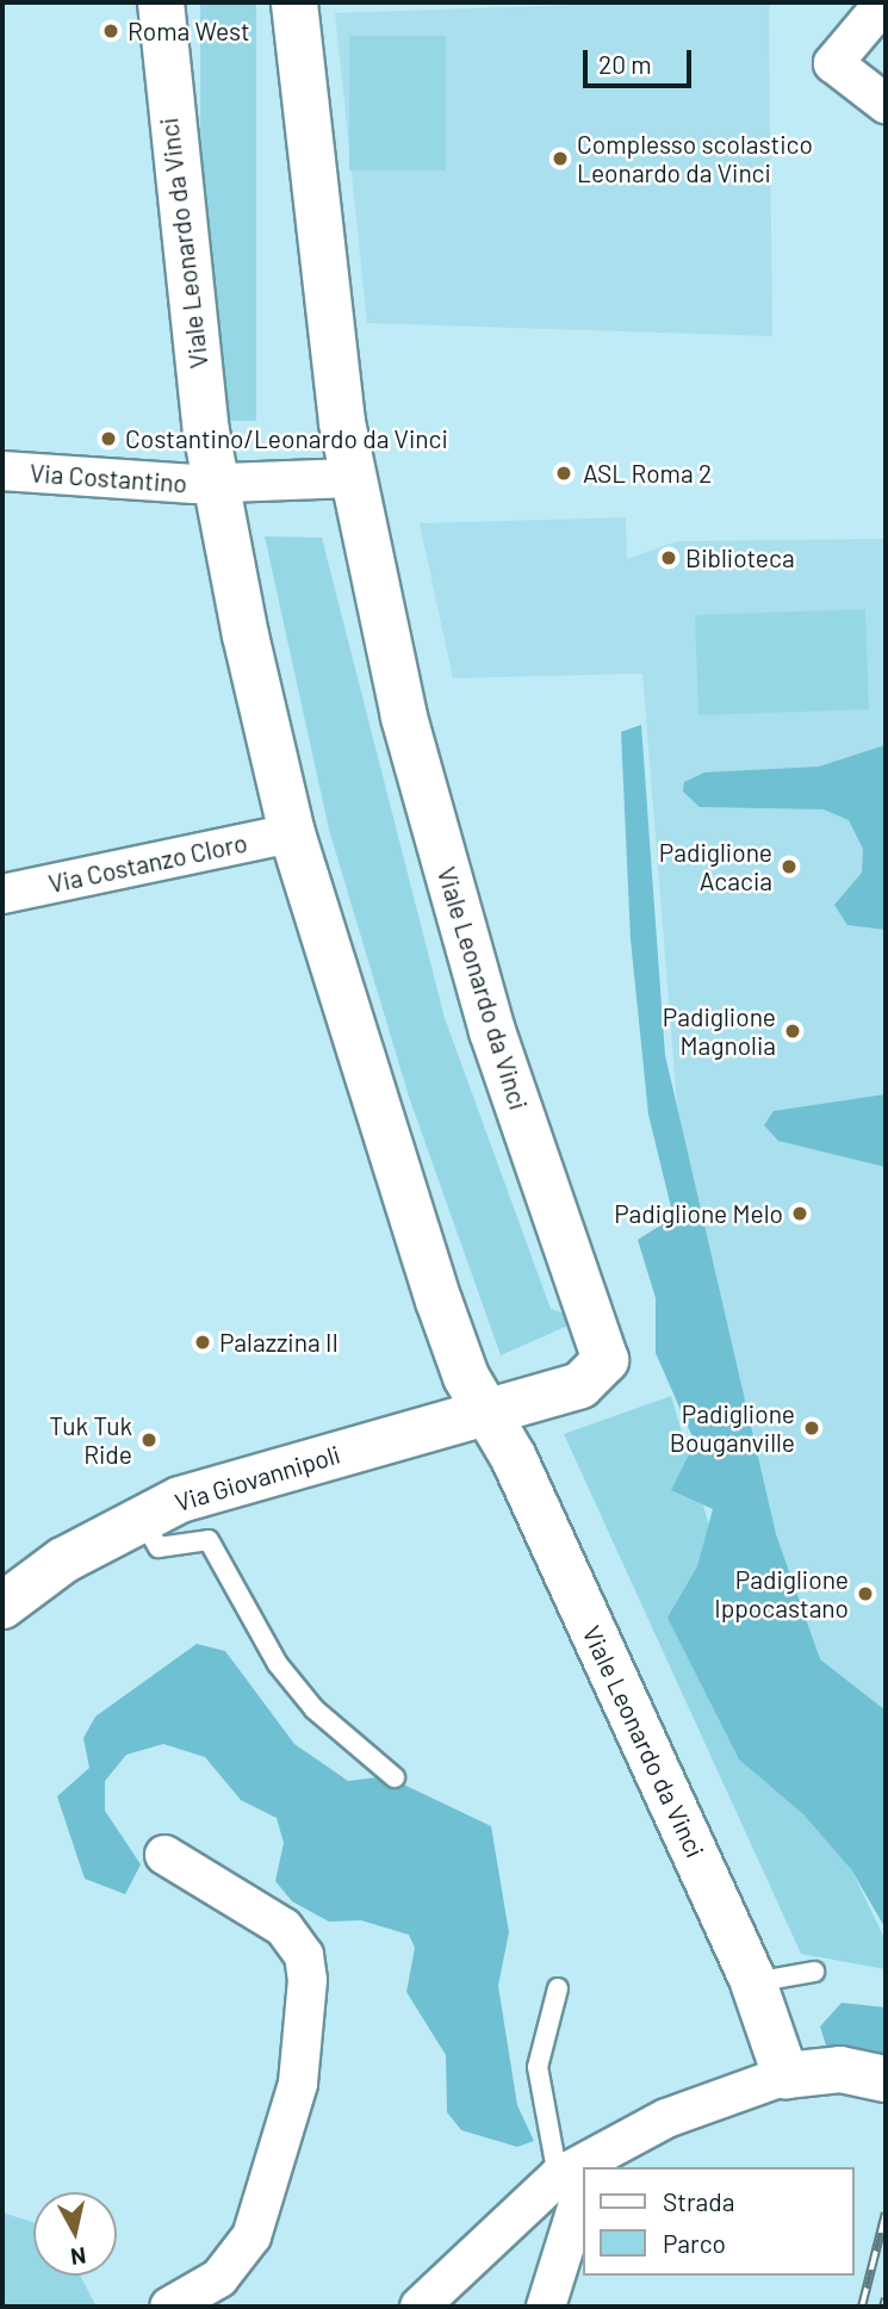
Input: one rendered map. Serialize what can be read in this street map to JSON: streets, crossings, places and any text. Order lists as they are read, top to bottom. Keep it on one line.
{"streets":{"street":["Viale Leonardo da Vinci","Via Costantino","Via Costanzo Cloro","Via Giovannipoli"]},"crossings":[["Viale Leonardo da Vinci","Via Costantino"],["Viale Leonardo da Vinci","Via Costanzo Cloro"],["Viale Leonardo da Vinci","Via Giovannipoli"]],"places":["Roma West","Complesso scolastico Leonardo da Vinci","Costantino/Leonardo da Vinci","ASL Roma 2","Biblioteca","Padiglione Acacia","Padiglione Magnolia","Padiglione Melo","Palazzina II","Padiglione Bouganville","Tuk Tuk Ride","Padiglione Ippocastano"],"legend":["Strada","Parco"],"scale_bar":"20 m","north":"bottom"}
